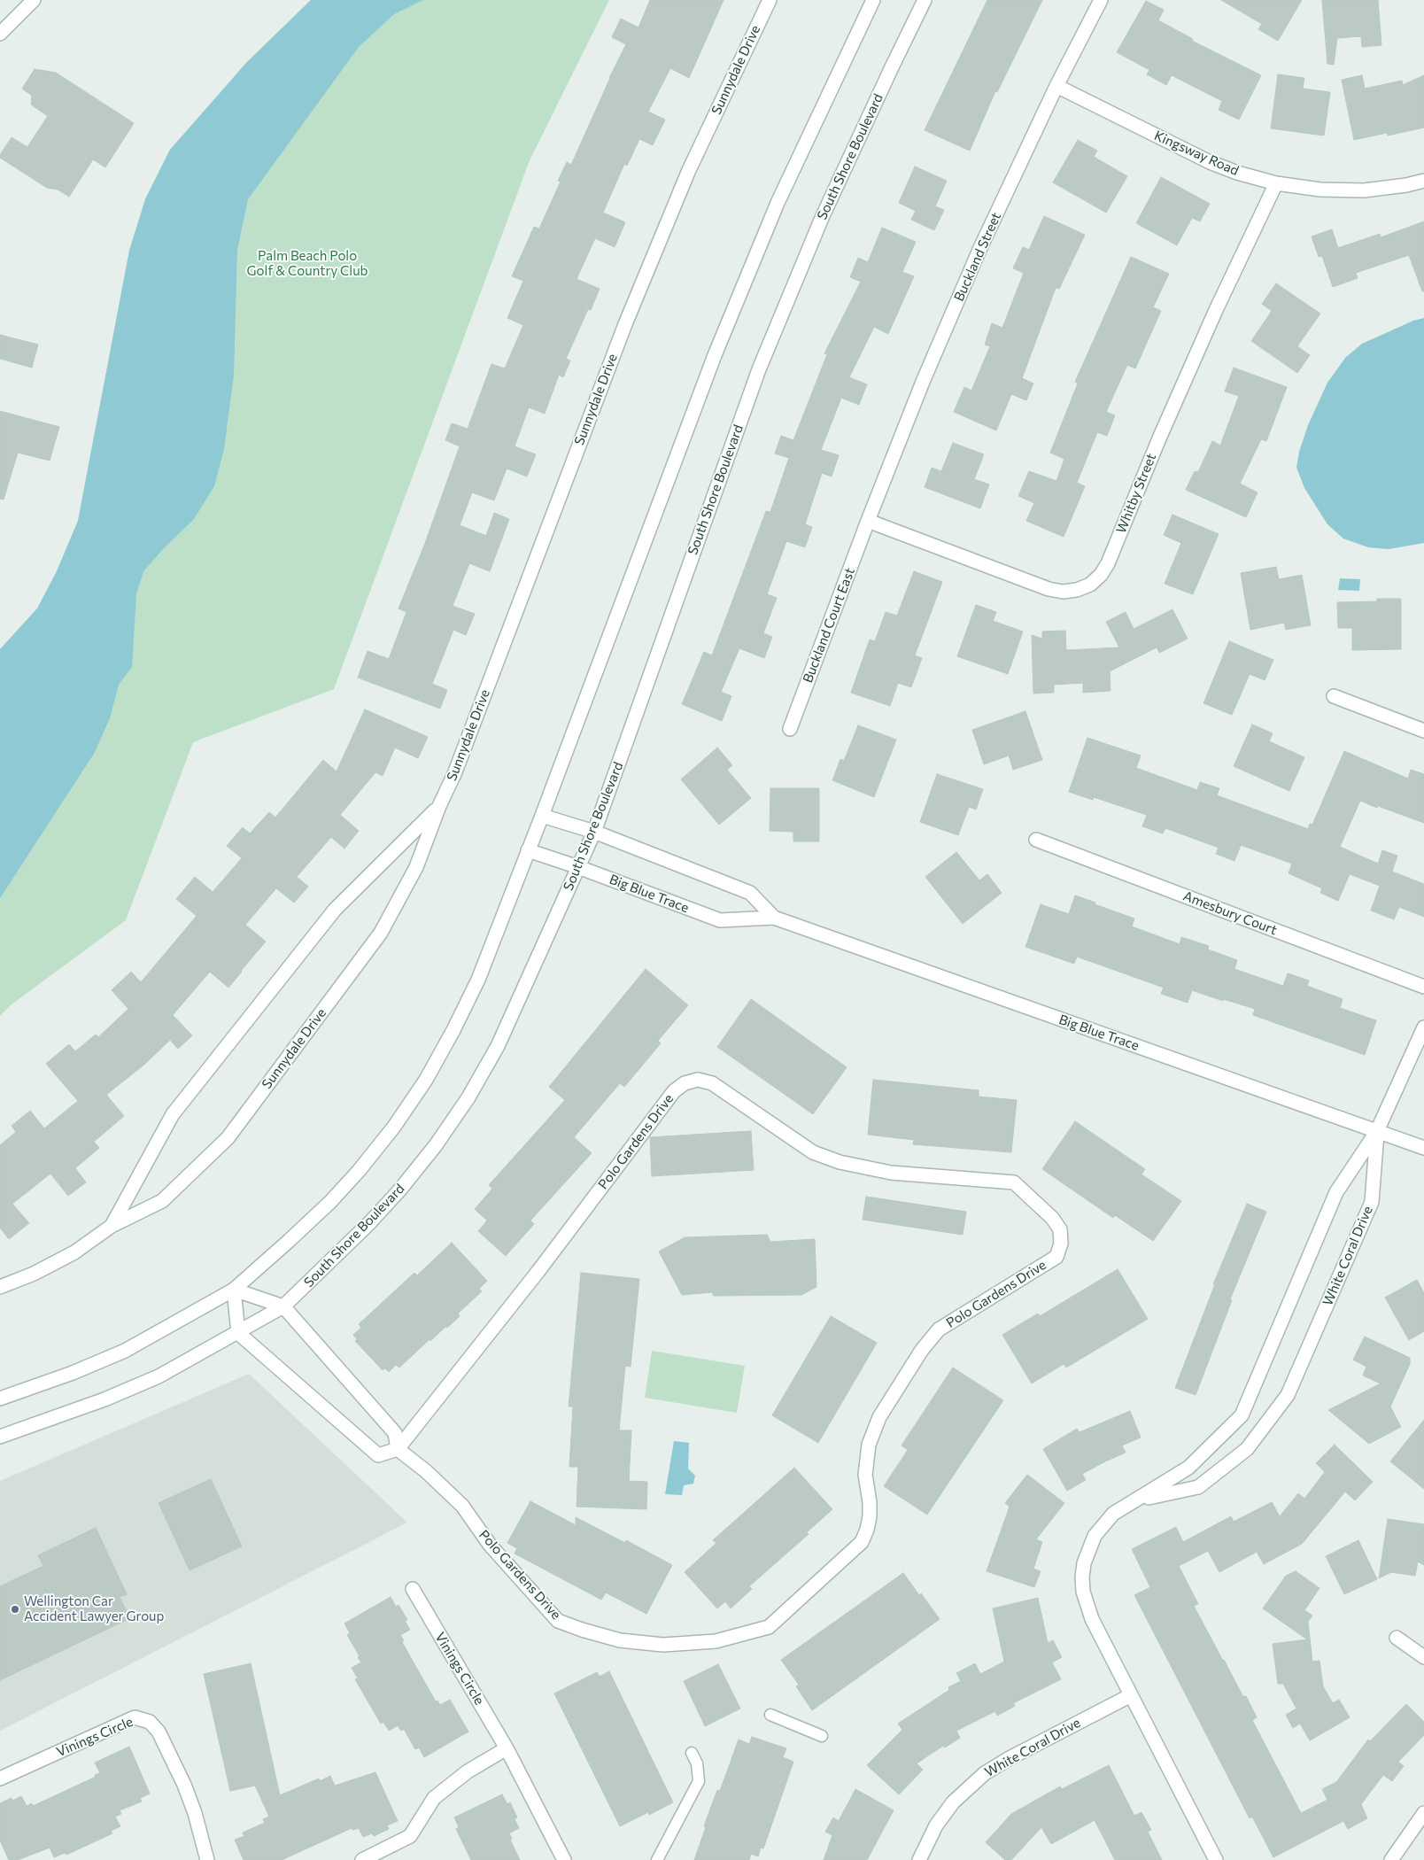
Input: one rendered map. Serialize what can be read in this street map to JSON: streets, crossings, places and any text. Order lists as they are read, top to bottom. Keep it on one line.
{"streets":{"street":["Sunnydale Drive","Kingsway Road","South Shore Boulevard","Buckland Street","Whitby Street","Buckland Court East","Big Blue Trace","Amesbury Court","Polo Gardens Drive","White Coral Drive","Vinings Circle"]},"crossings":[["Kingsway Road","Buckland Street"],["Kingsway Road","Whitby Street"],["South Shore Boulevard","Big Blue Trace"],["Buckland Street","Whitby Street"],["Buckland Street","Buckland Court East"],["Whitby Street","Buckland Court East"],["Big Blue Trace","White Coral Drive"]],"parks":["Palm Beach Polo Golf & Country Club"],"places":["Wellington Car Accident Lawyer Group"]}
